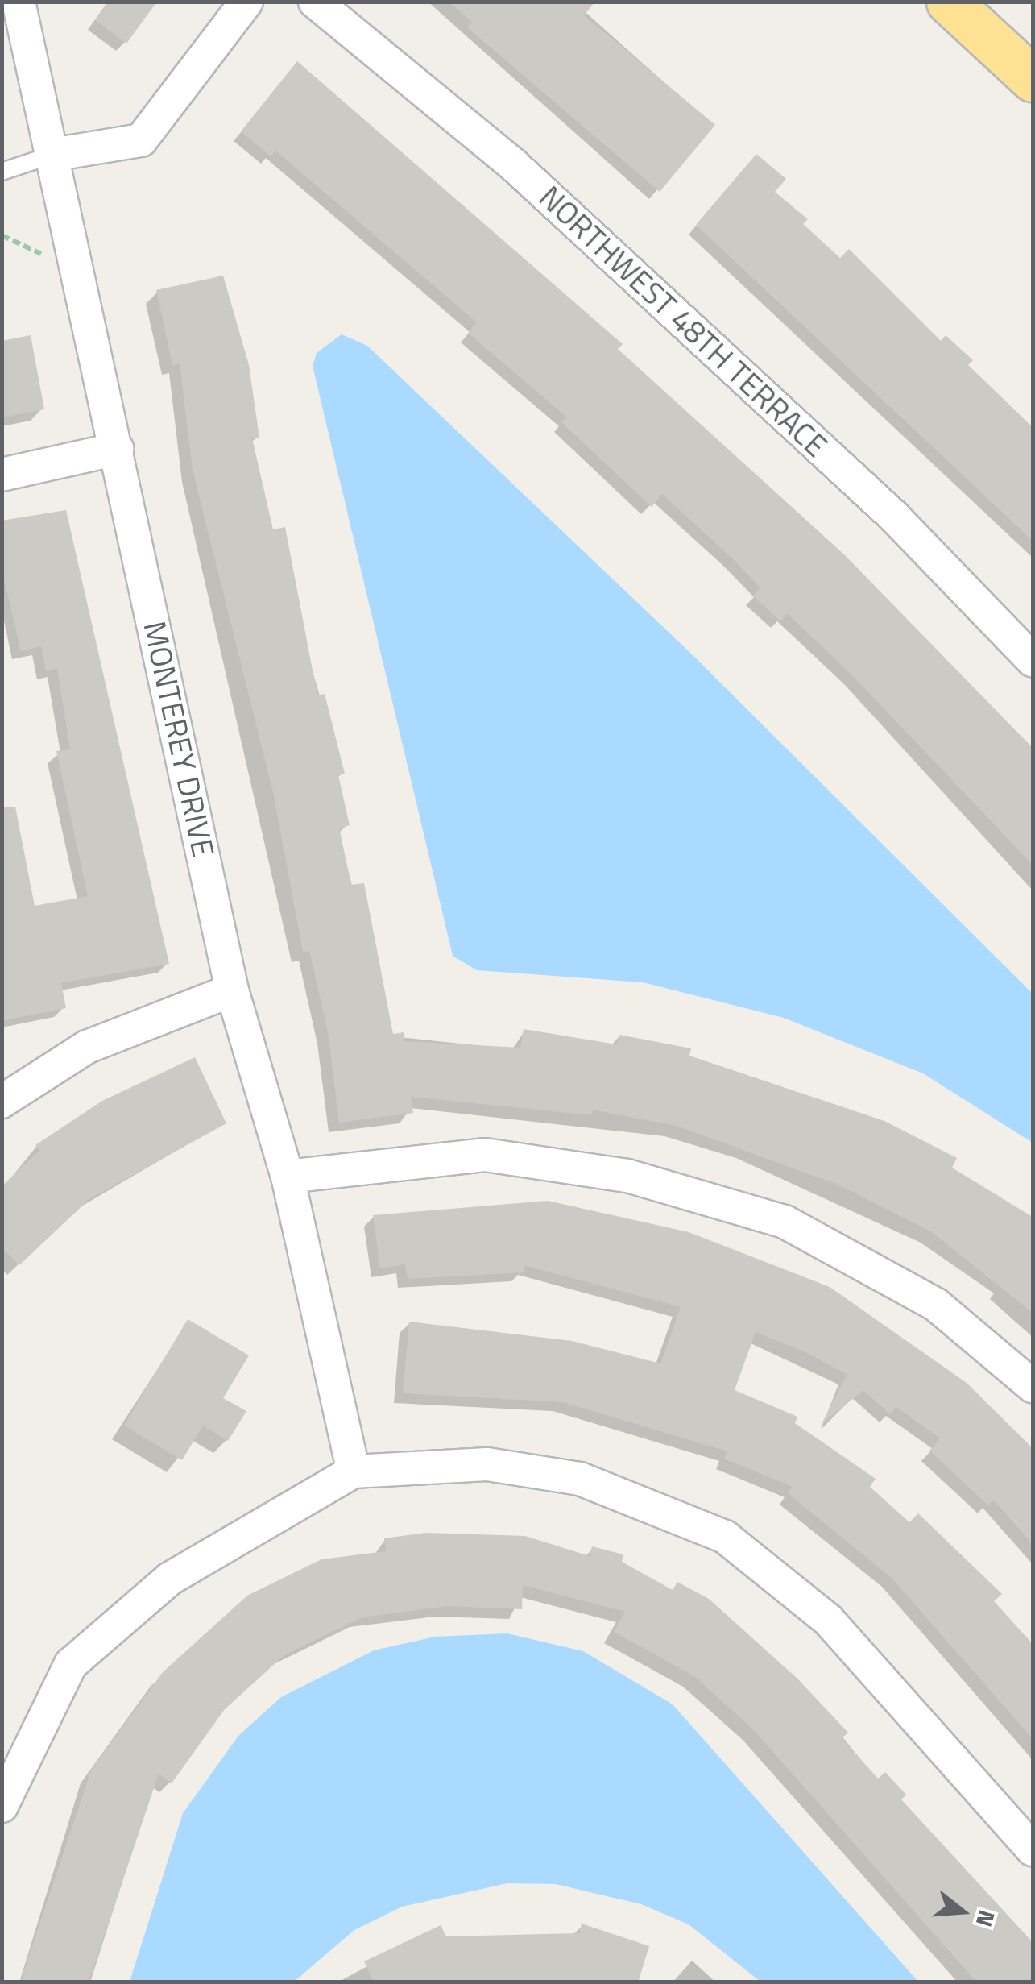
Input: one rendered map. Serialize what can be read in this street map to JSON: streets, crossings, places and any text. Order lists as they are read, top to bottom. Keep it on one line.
{"streets":{"street":["NORTHWEST 48TH TERRACE","MONTEREY DRIVE"]},"north":"right"}
